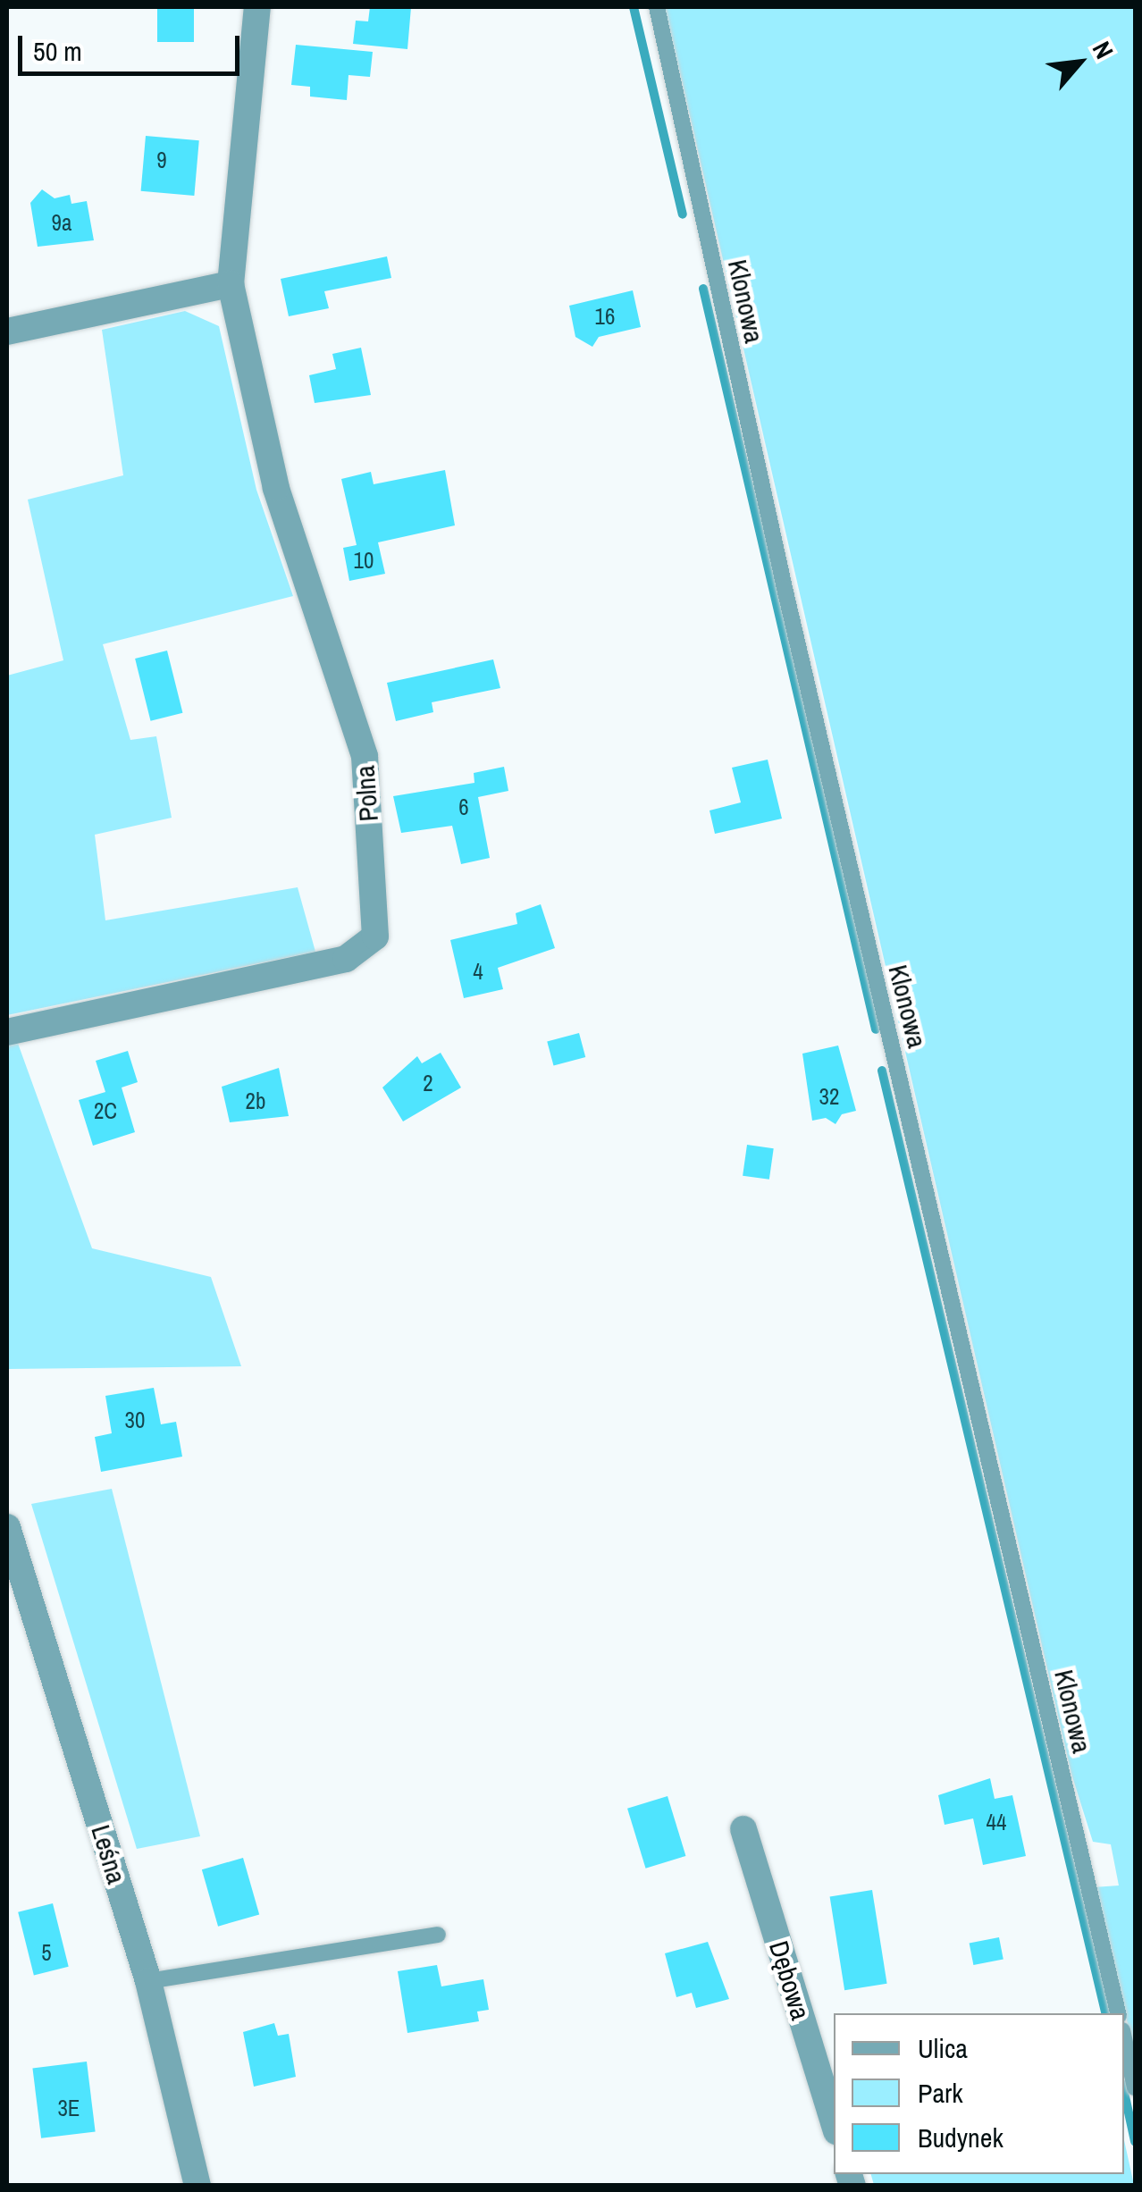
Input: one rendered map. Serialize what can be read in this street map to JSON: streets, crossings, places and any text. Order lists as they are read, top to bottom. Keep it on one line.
{"streets":{"street":["Polna","Leśna","Dębowa"],"lane":["Klonowa"]},"house_numbers":["9","9a","16","10","6","4","2","32","2b","2C","30","44","5","3E"],"legend":["Ulica","Park","Budynek"],"scale_bar":"50 m","north":"top right"}
